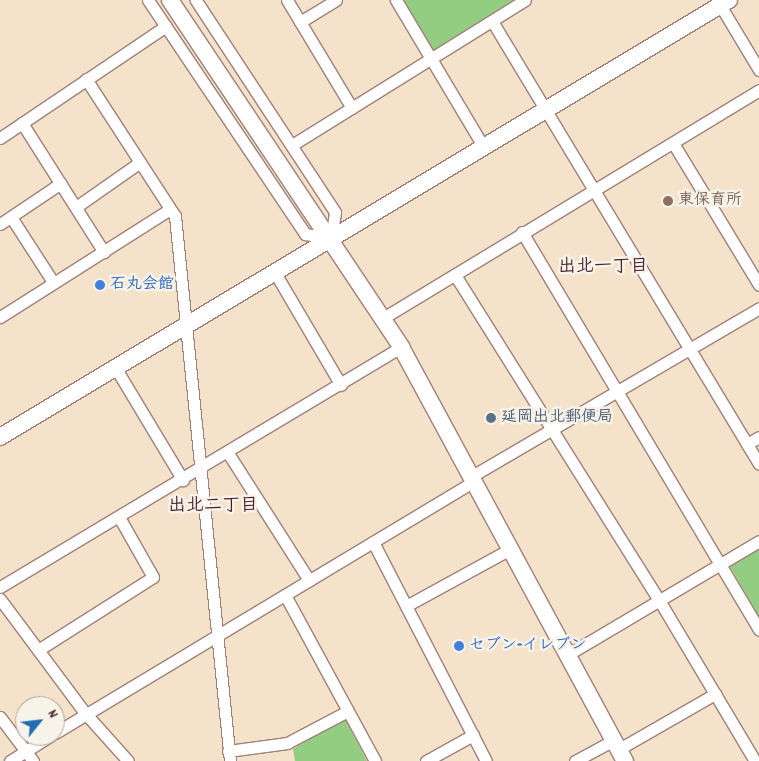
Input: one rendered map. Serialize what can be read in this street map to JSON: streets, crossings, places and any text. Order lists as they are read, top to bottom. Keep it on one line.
{"districts":["出北一丁目","出北二丁目"],"places":["東保育所","石丸会館","延岡出北郵便局","セブン-イレブン"],"north":"top right"}
